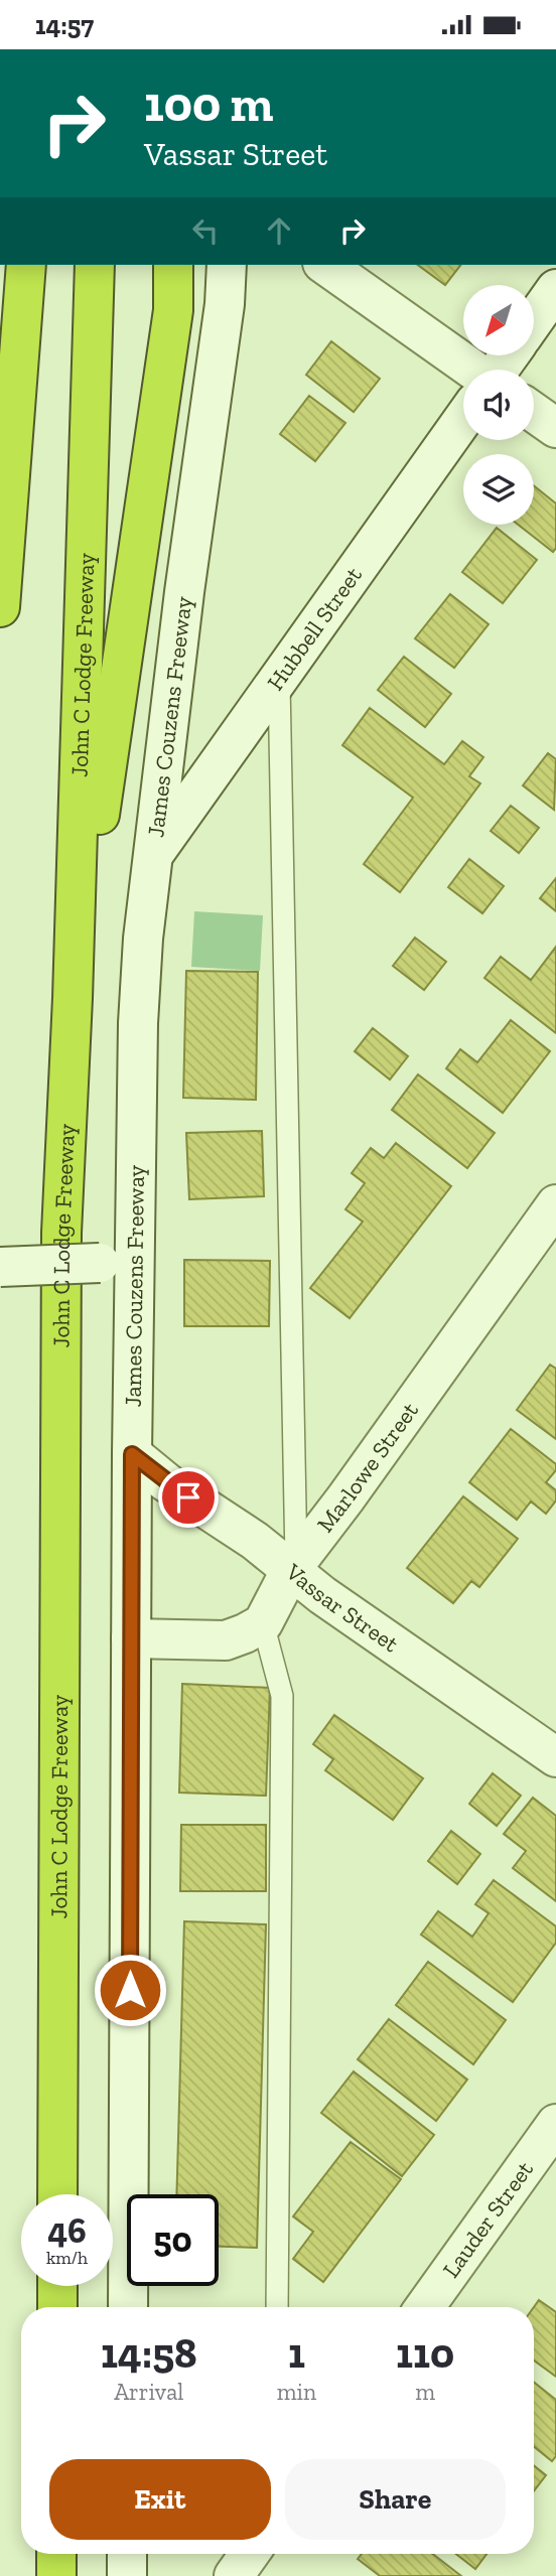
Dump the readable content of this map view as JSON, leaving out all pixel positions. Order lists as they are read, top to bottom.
{
  "streets": {
    "highway": ["John C Lodge Freeway"],
    "street": [
      "Hubbell Street",
      "James Couzens Freeway",
      "Marlowe Street",
      "Vassar Street",
      "Lauder Street"
    ]
  },
  "crossings": [
    ["Hubbell Street", "James Couzens Freeway"],
    ["James Couzens Freeway", "Vassar Street"],
    ["Marlowe Street", "Vassar Street"]
  ],
  "north": "bottom left",
  "page": {
    "status": "14:57",
    "turn": ["100 m", "Vassar Street"],
    "speed": "46 km/h",
    "limit": "50",
    "eta": [
      "14:58",
      "Arrival",
      "1",
      "min",
      "110",
      "m"
    ],
    "buttons": ["Exit", "Share"]
  }
}
